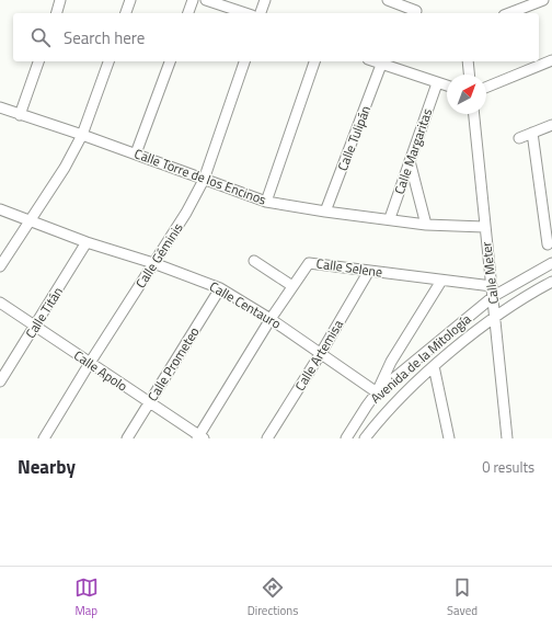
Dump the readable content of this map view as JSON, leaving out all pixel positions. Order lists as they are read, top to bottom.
{
  "streets": {
    "street": [
      "Calle Tulipán",
      "Calle Margaritas",
      "Calle Torre de los Encinos",
      "Calle Géminis",
      "Calle Selene",
      "Calle Meter",
      "Calle Centauro",
      "Calle Titán",
      "Calle Artemisa",
      "Avenida de la Mitología",
      "Calle Prometeo",
      "Calle Apolo"
    ]
  },
  "crossings": [
    ["Calle Tulipán", "Calle Torre de los Encinos"],
    ["Calle Margaritas", "Calle Torre de los Encinos"],
    ["Calle Torre de los Encinos", "Calle Géminis"],
    ["Calle Torre de los Encinos", "Calle Meter"],
    ["Calle Géminis", "Calle Centauro"],
    ["Calle Géminis", "Calle Apolo"],
    ["Calle Selene", "Calle Meter"],
    ["Calle Selene", "Calle Centauro"],
    ["Calle Selene", "Calle Artemisa"],
    ["Calle Selene", "Avenida de la Mitología"],
    ["Calle Selene", "Calle Apolo"],
    ["Calle Meter", "Avenida de la Mitología"],
    ["Calle Centauro", "Calle Titán"],
    ["Calle Centauro", "Calle Artemisa"],
    ["Calle Centauro", "Avenida de la Mitología"],
    ["Calle Centauro", "Calle Prometeo"],
    ["Calle Titán", "Calle Apolo"],
    ["Calle Prometeo", "Calle Apolo"]
  ],
  "north": "top right",
  "page": {
    "search": "Search here",
    "heading": ["Nearby", "0 results"],
    "nav": ["Map", "Directions", "Saved"]
  }
}
